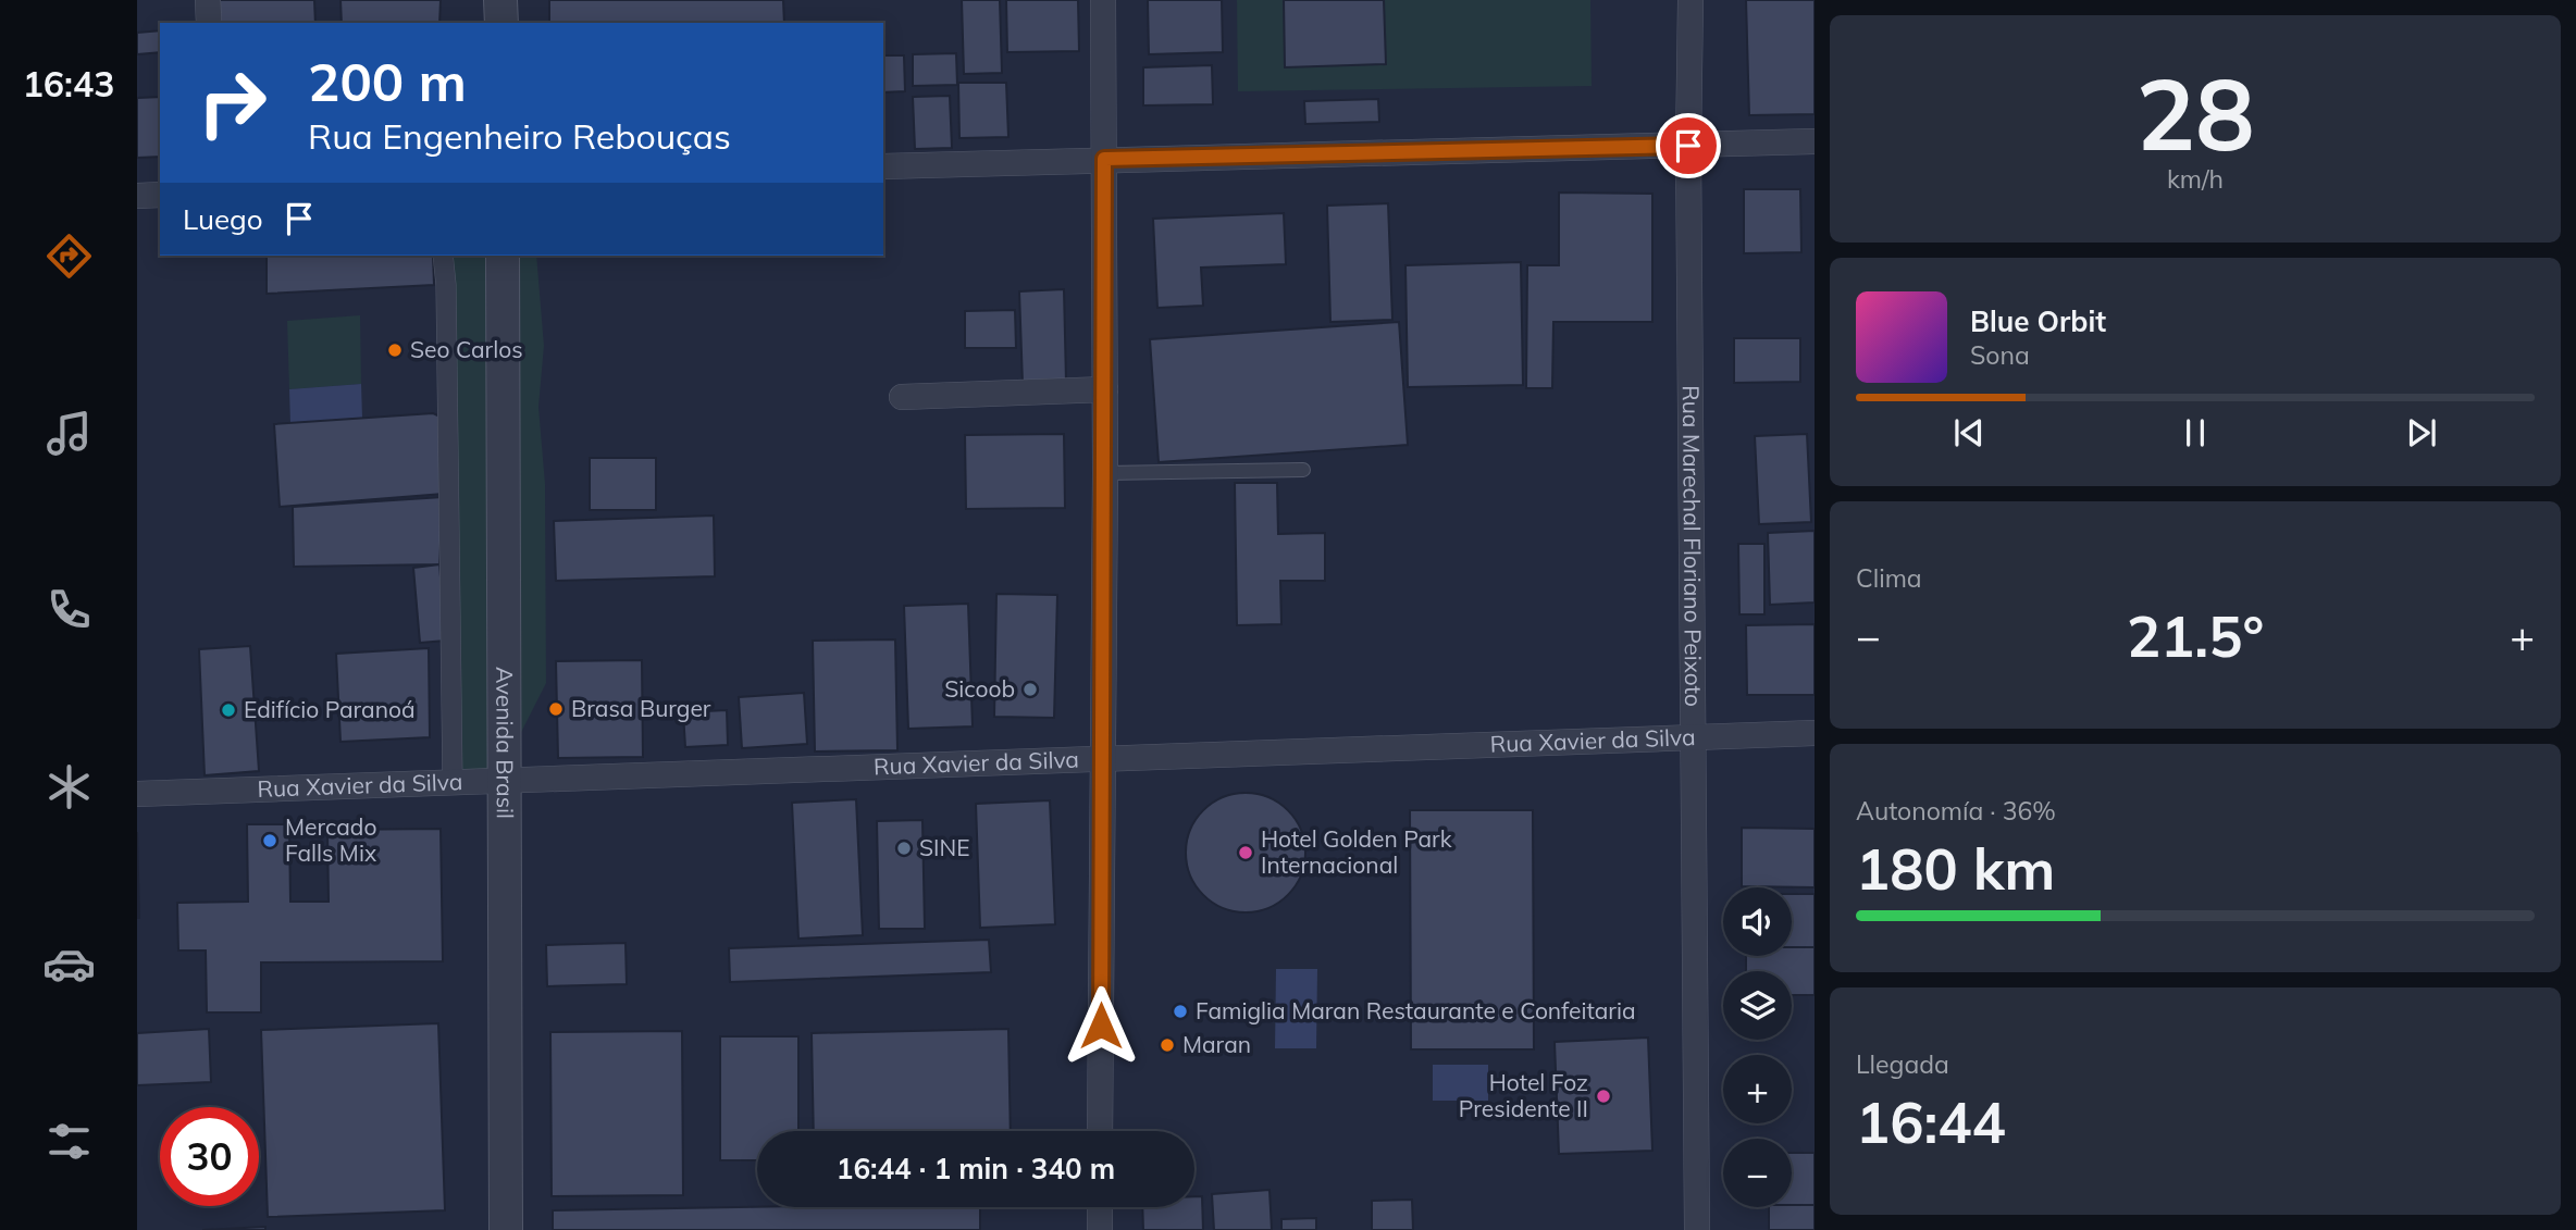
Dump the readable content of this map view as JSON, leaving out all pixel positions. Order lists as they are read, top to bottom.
{
  "streets": {
    "street": ["Rua Marechal Floriano Peixoto", "Rua Xavier da Silva", "Avenida Brasil"]
  },
  "crossings": [
    ["Rua Marechal Floriano Peixoto", "Rua Xavier da Silva"],
    ["Rua Xavier da Silva", "Avenida Brasil"]
  ],
  "places": [
    "Seo Carlos",
    "Sicoob",
    "Brasa Burger",
    "Edifício Paranoá",
    "Mercado Falls Mix",
    "SINE",
    "Hotel Golden Park Internacional",
    "Famiglia Maran Restaurante e Confeitaria",
    "Maran",
    "Hotel Foz Presidente II"
  ],
  "page": {
    "tabs": "16:43",
    "tile": [
      ["28", "km/h"],
      "Clima",
      ["Autonomía · 36%", "180 km"],
      ["Llegada", "16:44"]
    ],
    "turn": ["200 m", "Rua Engenheiro Rebouças"],
    "then": "Luego",
    "song": ["Blue Orbit", "Sona"],
    "heat": ["−", "21.5°", "+"],
    "map_buttons": ["+", "−"],
    "limit": "30",
    "trip": "16:44 · 1 min · 340 m"
  }
}
